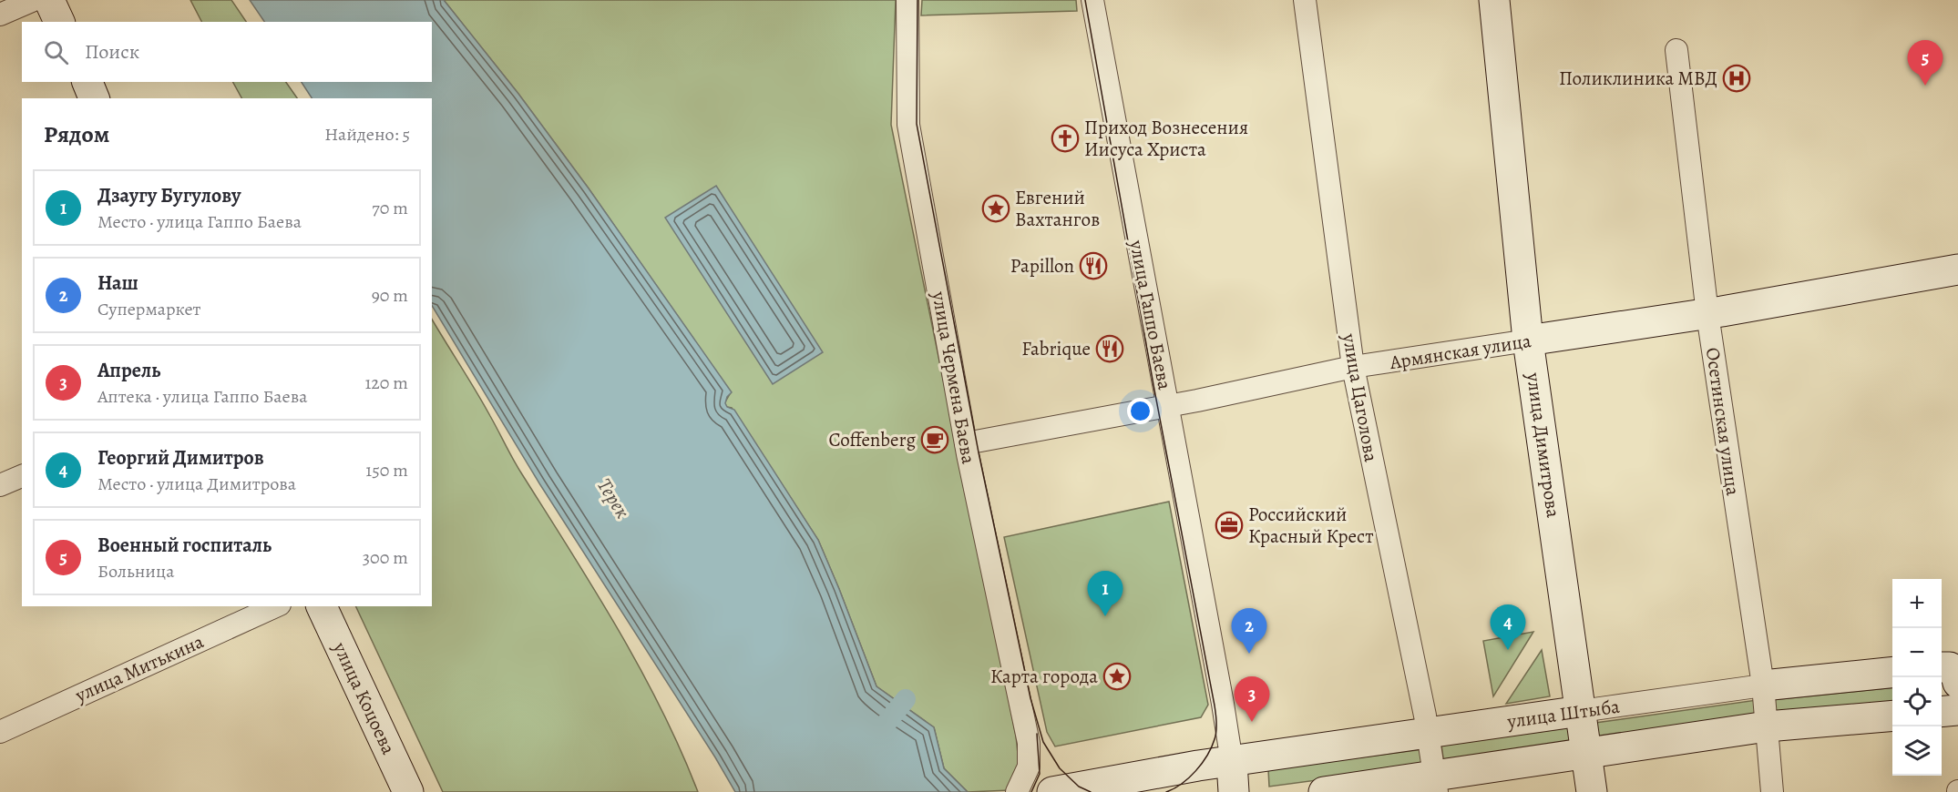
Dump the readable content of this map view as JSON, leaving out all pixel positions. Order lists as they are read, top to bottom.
{
  "streets": {
    "main road": [
      "улица Гаппо Баева",
      "Армянская улица",
      "улица Димитрова",
      "улица Коцоева",
      "улица Штыба"
    ],
    "street": [
      "улица Чермена Баева",
      "улица Цаголова",
      "Осетинская улица",
      "улица Митькина"
    ]
  },
  "crossings": [
    ["улица Гаппо Баева", "Армянская улица"],
    ["улица Гаппо Баева", "улица Штыба"],
    ["Армянская улица", "улица Чермена Баева"],
    ["Армянская улица", "улица Цаголова"],
    ["Армянская улица", "Осетинская улица"],
    ["Армянская улица", "улица Димитрова"],
    ["улица Цаголова", "улица Штыба"],
    ["Осетинская улица", "улица Штыба"],
    ["улица Димитрова", "улица Штыба"]
  ],
  "water": ["Терек"],
  "places": {
    "hospital": ["Поликлиника МВД"],
    "church": ["Приход Вознесения Иисуса Христа"],
    "place": ["Евгений Вахтангов", "Карта города"],
    "restaurant": ["Papillon", "Fabrique"],
    "cafe": ["Coffenberg"],
    "office": ["Российский Красный Крест"]
  },
  "page": {
    "search": "Поиск",
    "pins": [
      "5",
      "1",
      "4",
      "2",
      "3"
    ],
    "heading": ["Рядом", "Найдено: 5"],
    "list": [
      {
        "mark": "1",
        "name": "Дзаугу Бугулову",
        "note": "Место · улица Гаппо Баева",
        "value": "70 m"
      },
      {
        "mark": "2",
        "name": "Наш",
        "note": "Супермаркет",
        "value": "90 m"
      },
      {
        "mark": "3",
        "name": "Апрель",
        "note": "Аптека · улица Гаппо Баева",
        "value": "120 m"
      },
      {
        "mark": "4",
        "name": "Георгий Димитров",
        "note": "Место · улица Димитрова",
        "value": "150 m"
      },
      {
        "mark": "5",
        "name": "Военный госпиталь",
        "note": "Больница",
        "value": "300 m"
      }
    ],
    "map_buttons": ["+", "−"]
  }
}
